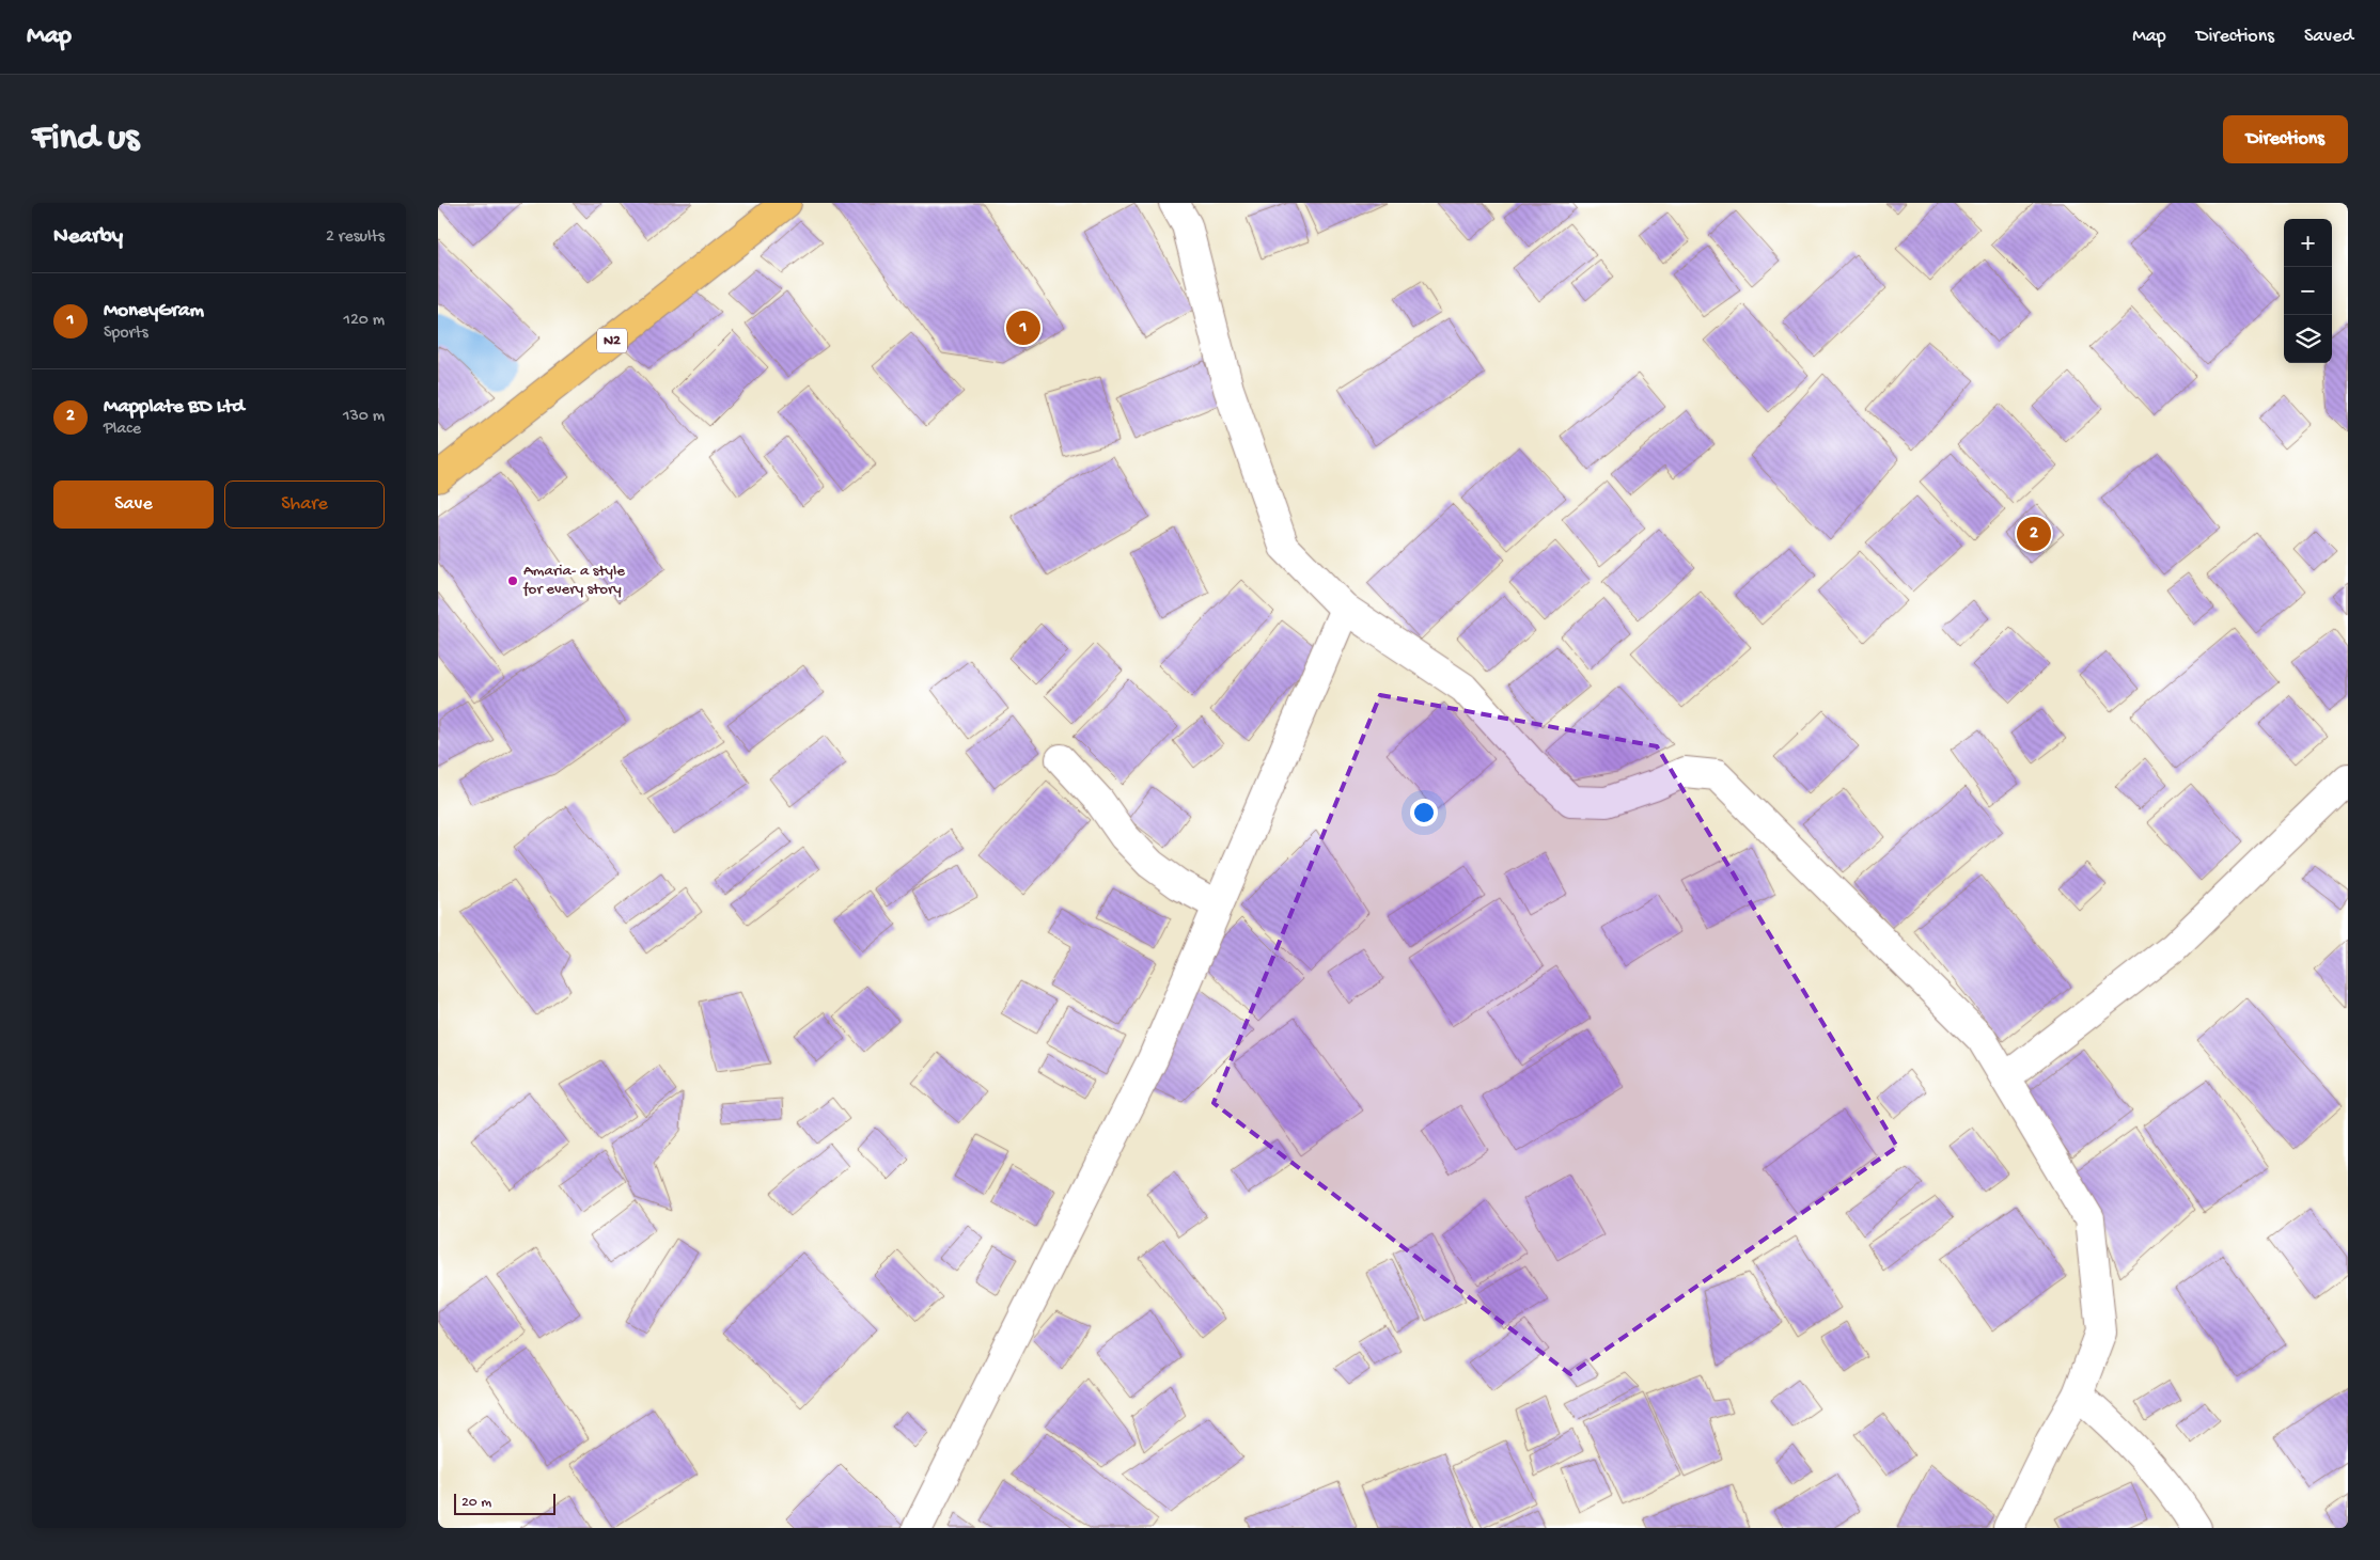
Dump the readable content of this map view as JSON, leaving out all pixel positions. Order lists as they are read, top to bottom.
{
  "streets": {
    "highway": ["N2"]
  },
  "places": ["Amaria- a style for every story"],
  "scale_bar": "20 m",
  "page": {
    "header": "Map",
    "nav": ["Map", "Directions", "Saved"],
    "buttons": [
      "Directions",
      ["Save", "Share"]
    ],
    "title": "Find us",
    "heading": ["Nearby", "2 results"],
    "map_buttons": ["+", "−"],
    "list": [
      {
        "mark": "1",
        "name": "MoneyGram",
        "note": "Sports",
        "value": "120 m"
      },
      {
        "mark": "2",
        "name": "Mapplate BD Ltd",
        "note": "Place",
        "value": "130 m"
      }
    ],
    "pins": ["1", "2"],
    "scale": "20 m"
  }
}
